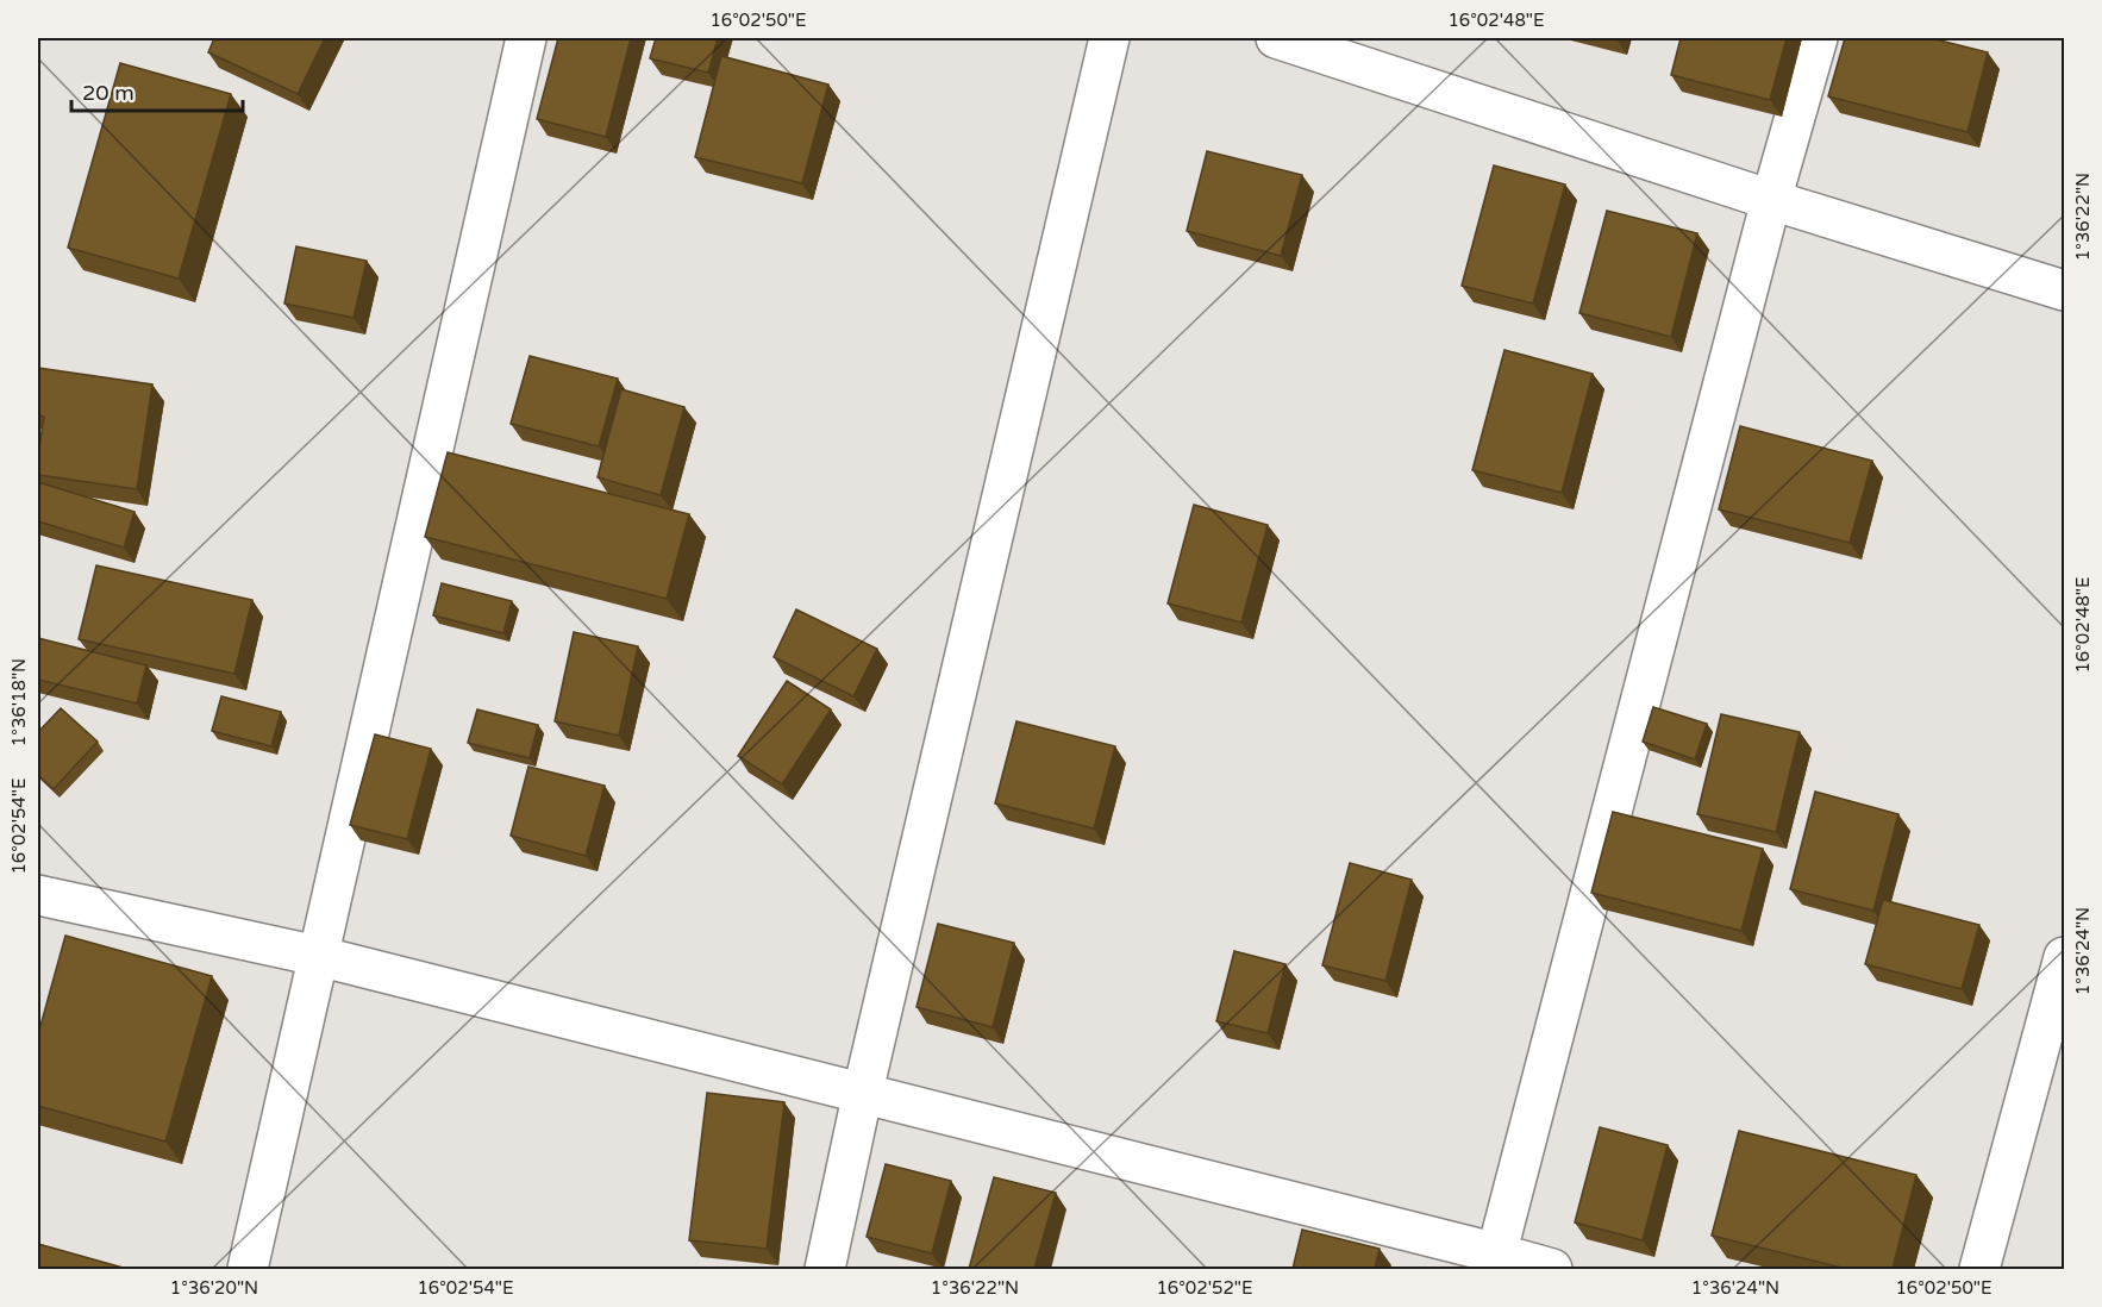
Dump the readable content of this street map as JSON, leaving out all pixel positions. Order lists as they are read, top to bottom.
{
  "scale_bar": "20 m",
  "coordinates": [
    "16°02'50\"E",
    "16°02'48\"E",
    "1°36'22\"N",
    "1°36'18\"N",
    "16°02'54\"E",
    "1°36'24\"N",
    "1°36'20\"N",
    "16°02'52\"E"
  ]
}
